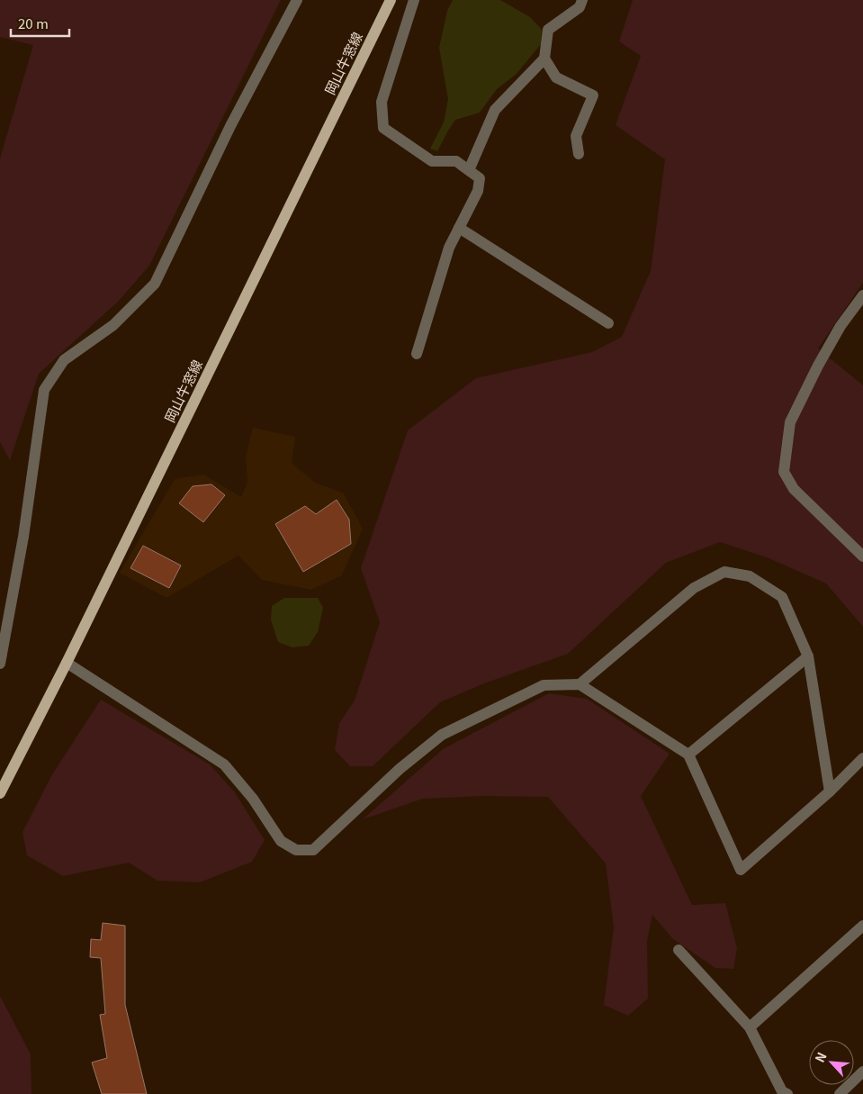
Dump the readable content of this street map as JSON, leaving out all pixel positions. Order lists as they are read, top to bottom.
{
  "streets": {
    "main road": ["岡山牛窓線"]
  },
  "scale_bar": "20 m",
  "north": "top left"
}
